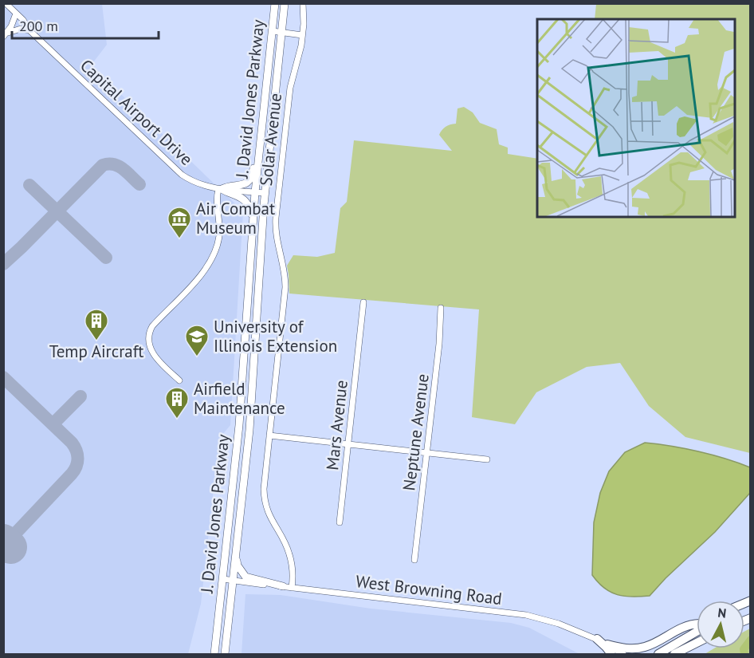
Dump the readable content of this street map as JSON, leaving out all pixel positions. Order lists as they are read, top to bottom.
{
  "streets": {
    "main road": ["J. David Jones Parkway"],
    "street": [
      "Capital Airport Drive",
      "Solar Avenue",
      "Mars Avenue",
      "Neptune Avenue",
      "West Browning Road"
    ]
  },
  "crossings": [
    ["J. David Jones Parkway", "Capital Airport Drive"],
    ["J. David Jones Parkway", "West Browning Road"],
    ["Solar Avenue", "West Browning Road"]
  ],
  "places": {
    "museum": ["Air Combat Museum"],
    "building": ["Temp Aircraft", "Airfield Maintenance"],
    "school or university": ["University of Illinois Extension"]
  },
  "scale_bar": "200 m",
  "north": "top"
}
